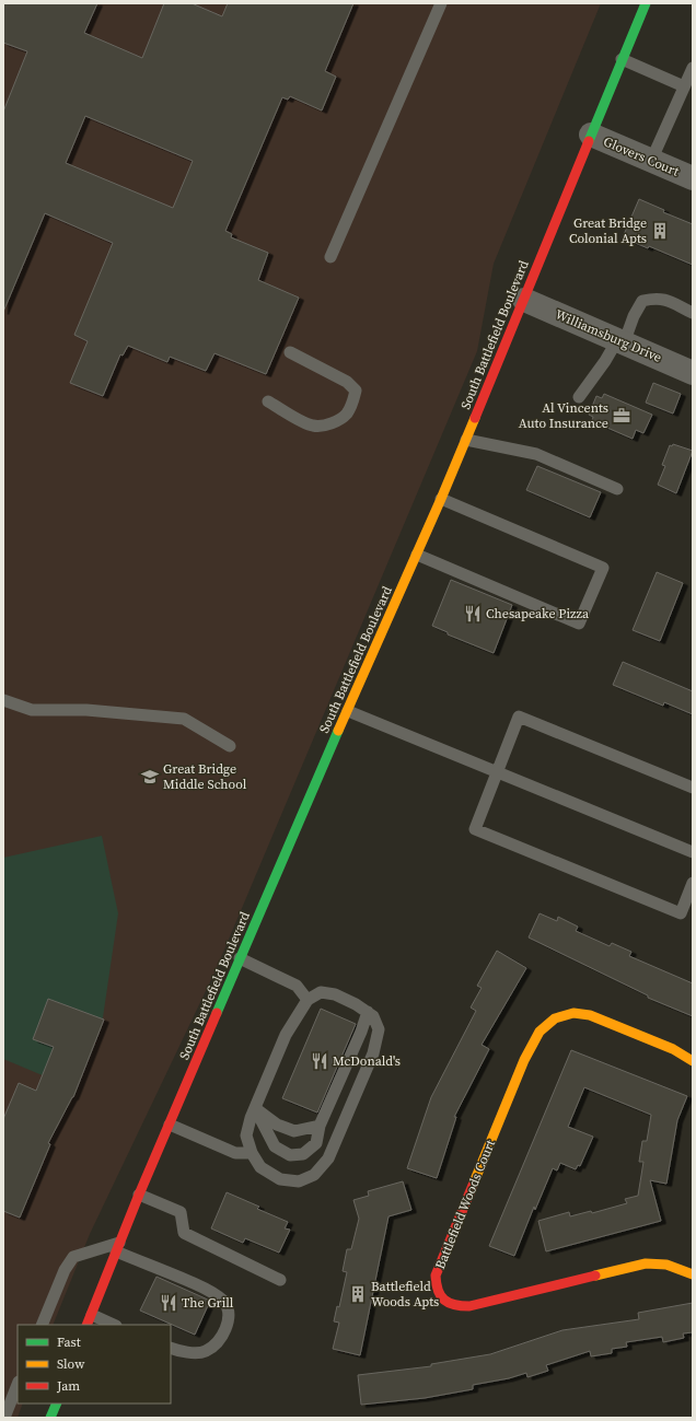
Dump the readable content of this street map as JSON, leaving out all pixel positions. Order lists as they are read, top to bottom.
{
  "streets": {
    "main road": ["South Battlefield Boulevard", "Battlefield Woods Court"],
    "street": ["Glovers Court", "Williamsburg Drive"]
  },
  "crossings": [
    ["Glovers Court", "South Battlefield Boulevard"],
    ["South Battlefield Boulevard", "Williamsburg Drive"]
  ],
  "places": {
    "building": ["Great Bridge Colonial Apts", "Battlefield Woods Apts"],
    "office": ["Al Vincents Auto Insurance"],
    "restaurant": ["Chesapeake Pizza", "McDonald's", "The Grill"],
    "school or university": ["Great Bridge Middle School"]
  },
  "legend": ["Fast", "Slow", "Jam"]
}
